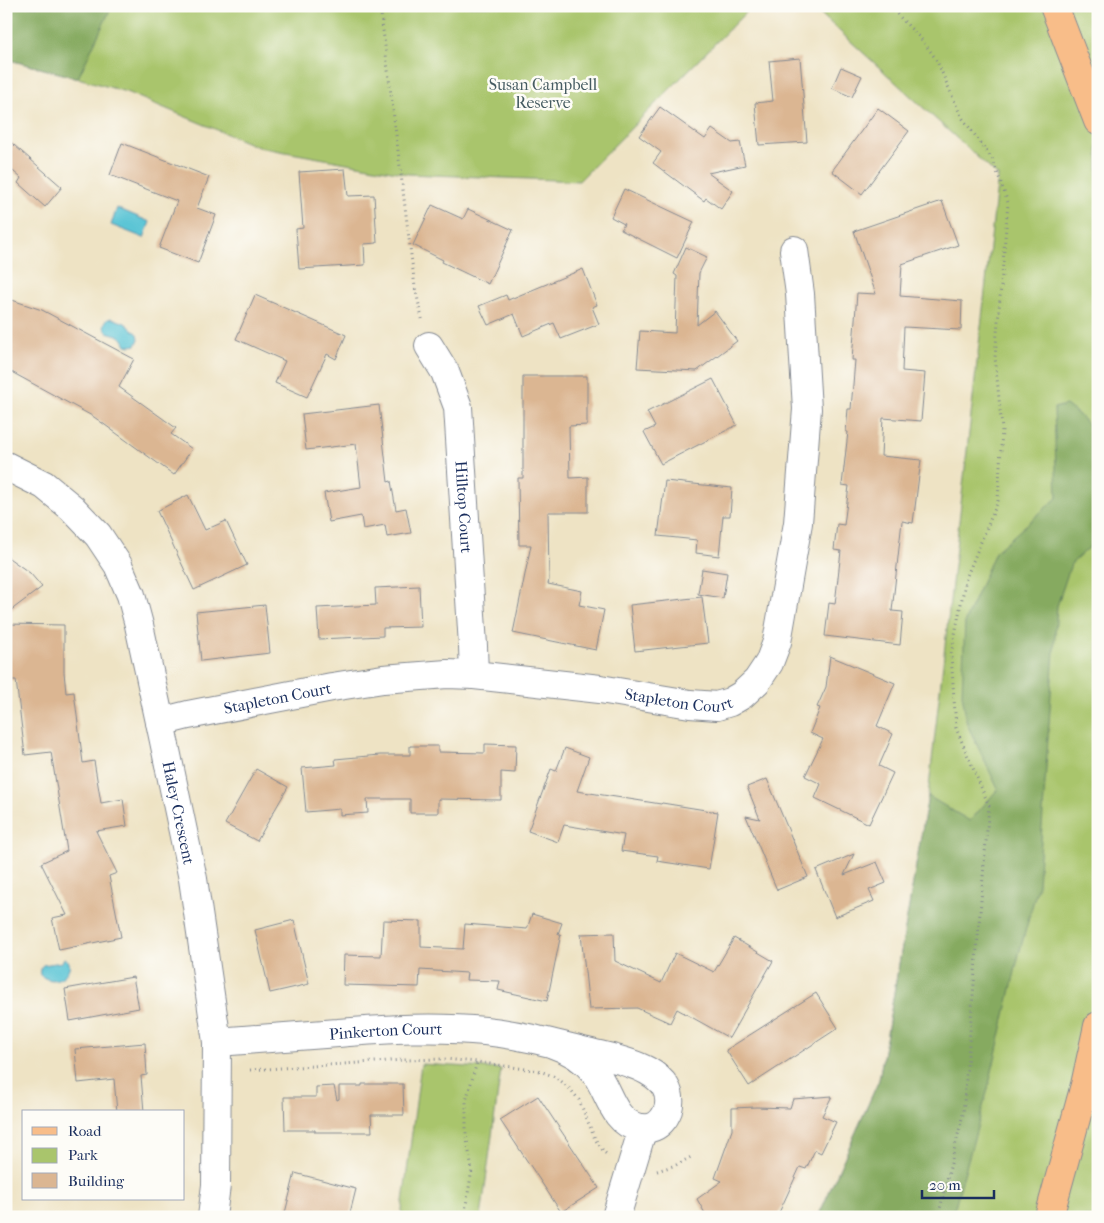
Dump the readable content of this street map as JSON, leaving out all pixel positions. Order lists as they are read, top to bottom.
{
  "streets": {
    "street": [
      "Hilltop Court",
      "Stapleton Court",
      "Haley Crescent",
      "Pinkerton Court"
    ]
  },
  "crossings": [
    ["Hilltop Court", "Stapleton Court"],
    ["Stapleton Court", "Haley Crescent"],
    ["Haley Crescent", "Pinkerton Court"]
  ],
  "parks": ["Susan Campbell Reserve"],
  "legend": ["Road", "Park", "Building"],
  "scale_bar": "20 m"
}
